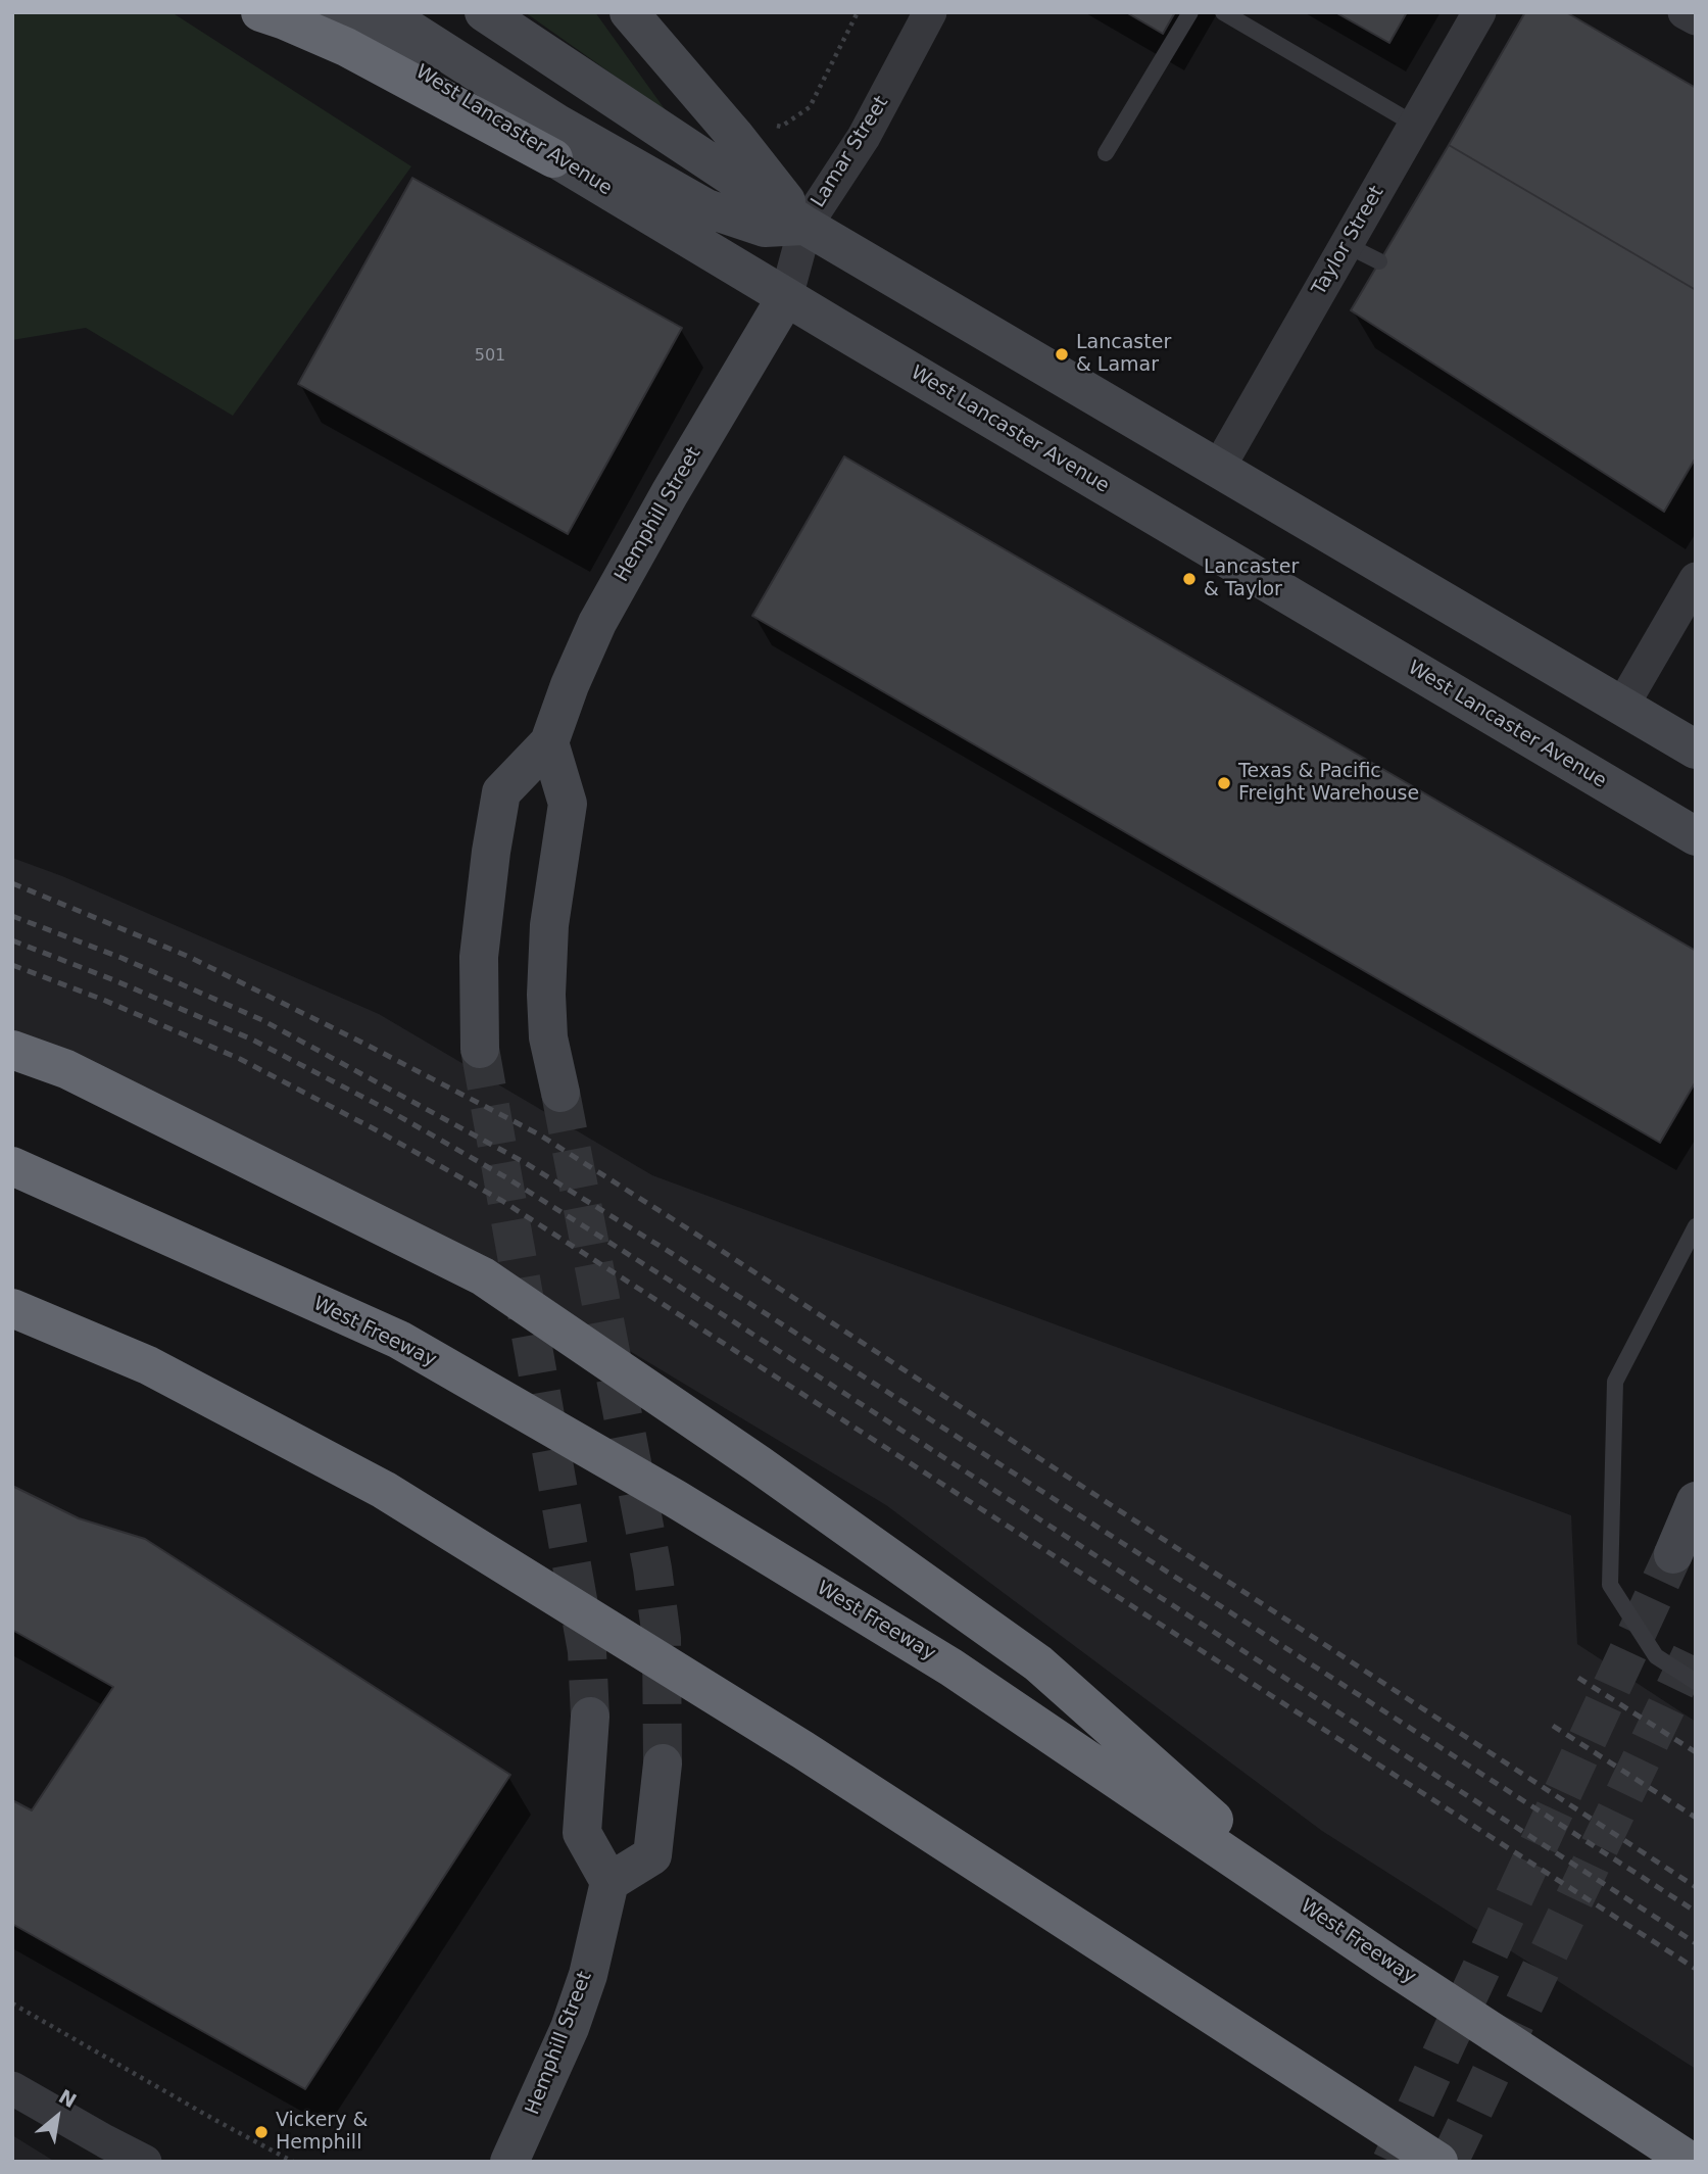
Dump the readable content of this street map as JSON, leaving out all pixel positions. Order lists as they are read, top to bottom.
{
  "streets": {
    "highway": ["West Freeway"],
    "main road": ["West Lancaster Avenue", "Hemphill Street"],
    "street": ["Lamar Street", "Taylor Street"]
  },
  "crossings": [
    ["West Lancaster Avenue", "Lamar Street"],
    ["West Lancaster Avenue", "Hemphill Street"],
    ["Lamar Street", "Hemphill Street"]
  ],
  "places": [
    "Lancaster & Lamar",
    "Lancaster & Taylor",
    "Texas & Pacific Freight Warehouse",
    "Vickery & Hemphill"
  ],
  "house_numbers": ["501"],
  "north": "top right"
}
